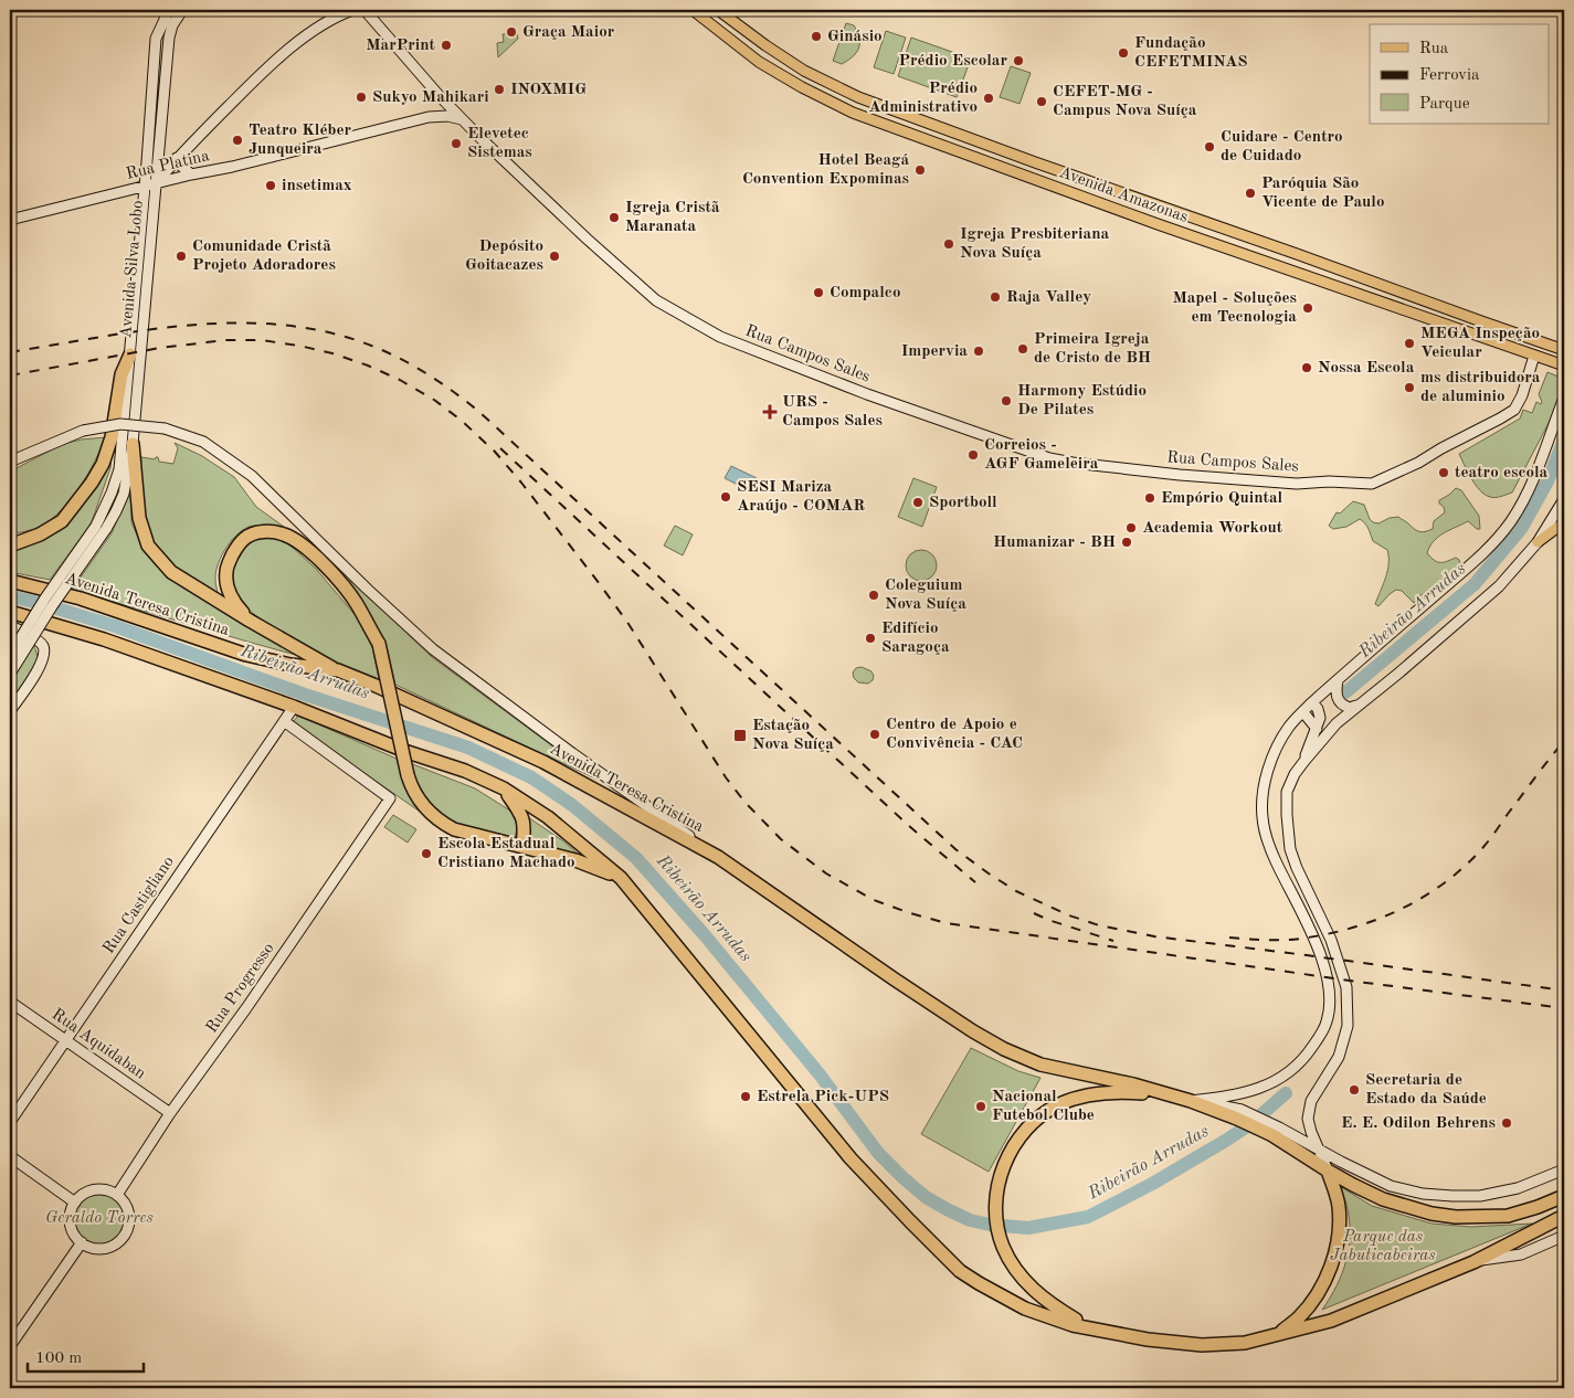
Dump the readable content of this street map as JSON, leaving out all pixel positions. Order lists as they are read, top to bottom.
{
  "streets": {
    "highway": ["Avenida Teresa Cristina"],
    "main road": [
      "Rua Platina",
      "Avenida Amazonas",
      "Avenida Silva Lobo",
      "Rua Campos Sales",
      "Rua Castigliano",
      "Rua Progresso",
      "Rua Aquidaban"
    ]
  },
  "crossings": [
    ["Rua Platina", "Avenida Silva Lobo"],
    ["Rua Platina", "Rua Campos Sales"],
    ["Avenida Amazonas", "Rua Campos Sales"],
    ["Rua Castigliano", "Rua Progresso"],
    ["Rua Castigliano", "Rua Aquidaban"],
    ["Rua Progresso", "Rua Aquidaban"]
  ],
  "water": ["Ribeirão Arrudas"],
  "parks": ["Geraldo Torres", "Parque das Jabuticabeiras"],
  "places": {
    "other": [
      "Graça Maior",
      "Ginásio",
      "MarPrint",
      "Fundação CEFETMINAS",
      "Prédio Escolar",
      "INOXMIG",
      "Sukyo Mahikari",
      "Prédio Administrativo",
      "CEFET-MG - Campus Nova Suíça",
      "Teatro Kléber Junqueira",
      "Elevetec Sistemas",
      "Cuidare - Centro de Cuidado",
      "Hotel Beagá Convention Expominas",
      "insetimax",
      "Paróquia São Vicente de Paulo",
      "Igreja Cristã Maranata",
      "Igreja Presbiteriana Nova Suíça",
      "Comunidade Cristã Projeto Adoradores",
      "Depósito Goitacazes",
      "Compalco",
      "Raja Valley",
      "Mapel - Soluções em Tecnologia",
      "MEGA Inspeção Veicular",
      "Primeira Igreja de Cristo de BH",
      "Impervia",
      "Nossa Escola",
      "ms distribuidora de aluminio",
      "Harmony Estúdio De Pilates",
      "Correios - AGF Gameleira",
      "teatro escola",
      "SESI Mariza Araújo - COMAR",
      "Empório Quintal",
      "Sportboll",
      "Academia Workout",
      "Humanizar - BH",
      "Coleguium Nova Suíça",
      "Edifício Saragoça",
      "Centro de Apoio e Convivência - CAC",
      "Escola Estadual Cristiano Machado",
      "Secretaria de Estado da Saúde",
      "Estrela Pick-UPS",
      "Nacional Futebol Clube",
      "E. E. Odilon Behrens"
    ],
    "health": ["URS - Campos Sales"],
    "transit": ["Estação Nova Suíça"]
  },
  "legend": ["Rua", "Ferrovia", "Parque"],
  "scale_bar": "100 m"
}
